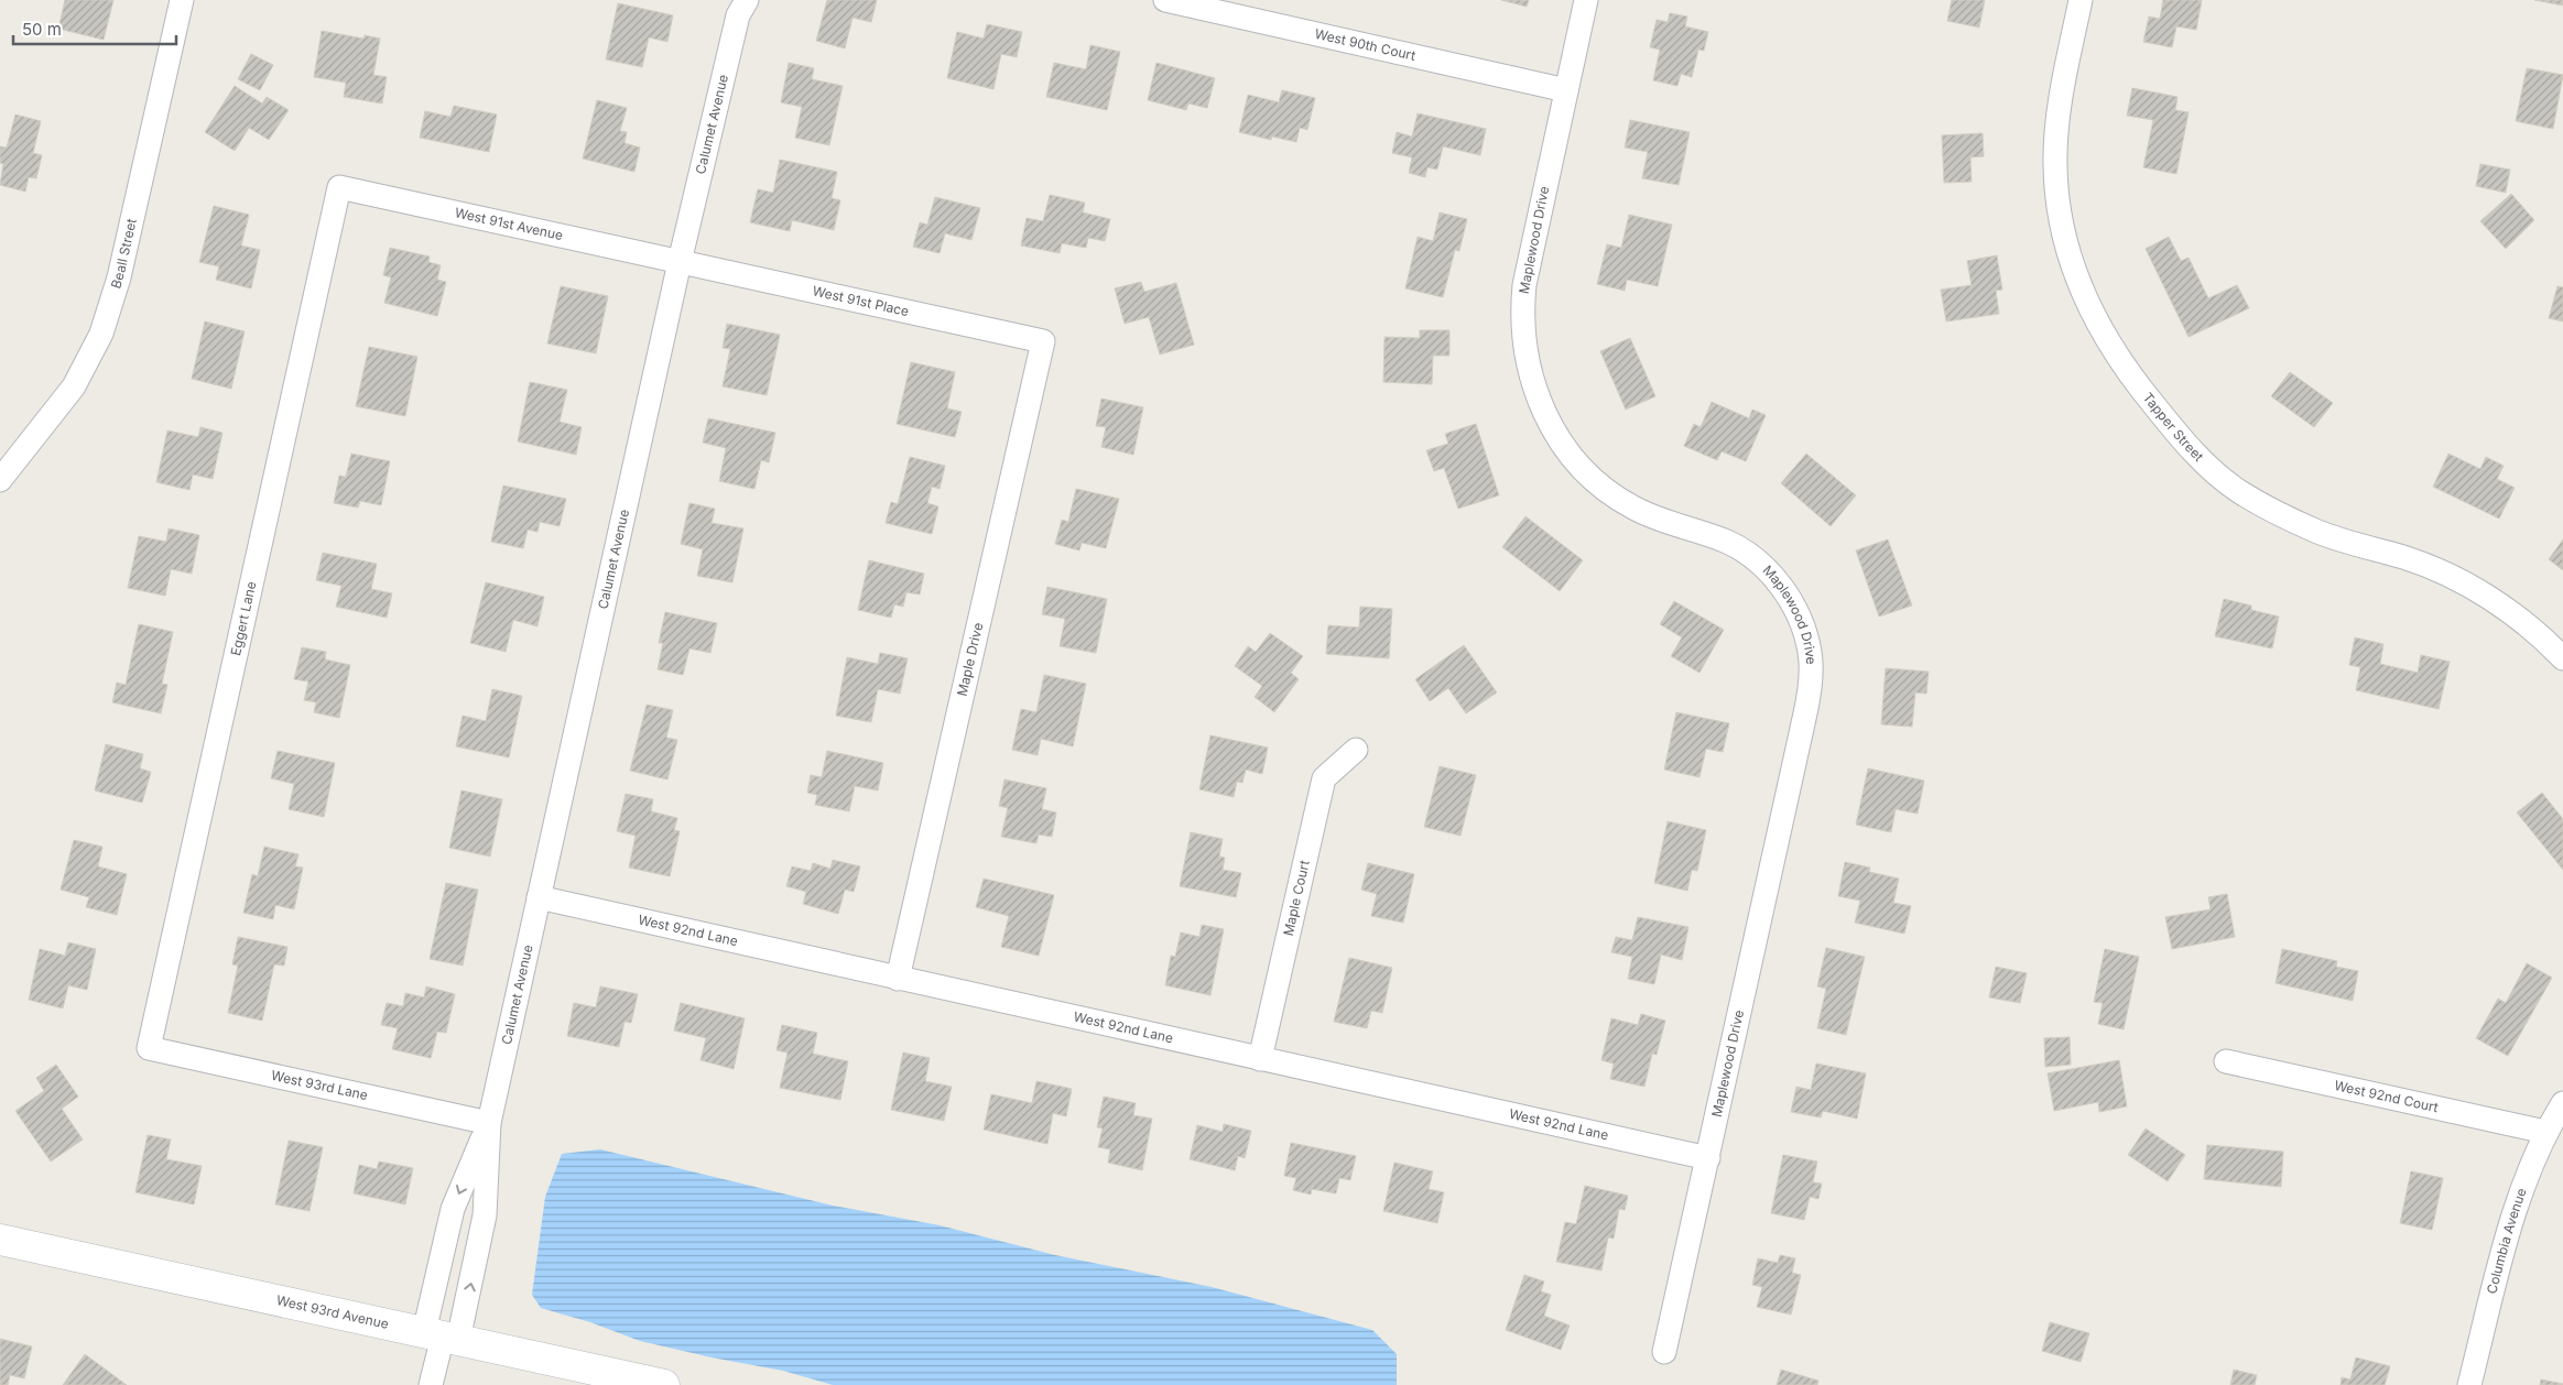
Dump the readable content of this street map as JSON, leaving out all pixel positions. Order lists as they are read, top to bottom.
{
  "streets": {
    "street": [
      "West 90th Court",
      "Calumet Avenue",
      "West 91st Avenue",
      "Maplewood Drive",
      "Beall Street",
      "West 91st Place",
      "Tapper Street",
      "Eggert Lane",
      "Maple Drive",
      "Maple Court",
      "West 92nd Lane",
      "West 93rd Lane",
      "West 92nd Court",
      "Columbia Avenue",
      "West 93rd Avenue"
    ]
  },
  "crossings": [
    ["West 90th Court", "Maplewood Drive"],
    ["Calumet Avenue", "West 91st Avenue"],
    ["Calumet Avenue", "West 91st Place"],
    ["Calumet Avenue", "West 92nd Lane"],
    ["Calumet Avenue", "West 93rd Lane"],
    ["Calumet Avenue", "West 93rd Avenue"],
    ["West 91st Avenue", "West 91st Place"],
    ["West 91st Avenue", "Eggert Lane"],
    ["Maplewood Drive", "West 92nd Lane"],
    ["West 91st Place", "Maple Drive"],
    ["Eggert Lane", "West 93rd Lane"],
    ["Maple Drive", "West 92nd Lane"],
    ["Maple Court", "West 92nd Lane"],
    ["West 92nd Court", "Columbia Avenue"]
  ],
  "scale_bar": "50 m"
}
